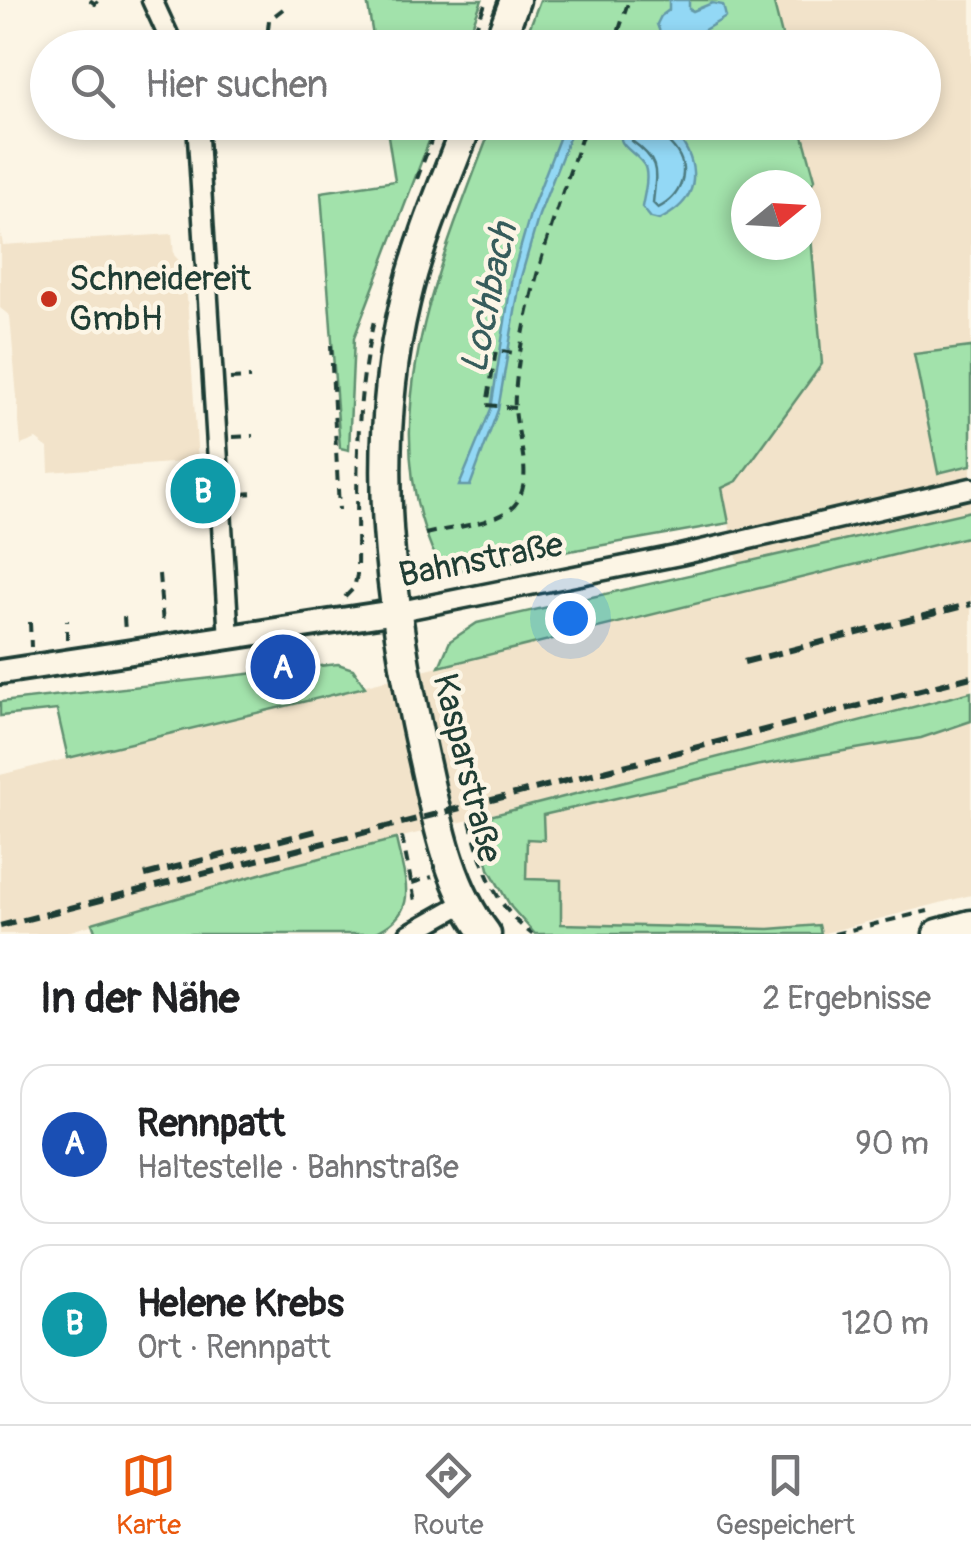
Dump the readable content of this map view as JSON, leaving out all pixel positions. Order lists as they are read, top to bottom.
{
  "streets": {
    "main road": ["Kasparstraße"],
    "street": ["Bahnstraße"]
  },
  "crossings": [
    ["Bahnstraße", "Kasparstraße"]
  ],
  "water": ["Lochbach"],
  "places": ["Schneidereit GmbH"],
  "north": "right",
  "page": {
    "search": "Hier suchen",
    "pins": ["B", "A"],
    "heading": ["In der Nähe", "2 Ergebnisse"],
    "list": [
      {
        "mark": "A",
        "name": "Rennpatt",
        "note": "Haltestelle · Bahnstraße",
        "value": "90 m"
      },
      {
        "mark": "B",
        "name": "Helene Krebs",
        "note": "Ort · Rennpatt",
        "value": "120 m"
      }
    ],
    "nav": ["Karte", "Route", "Gespeichert"]
  }
}
